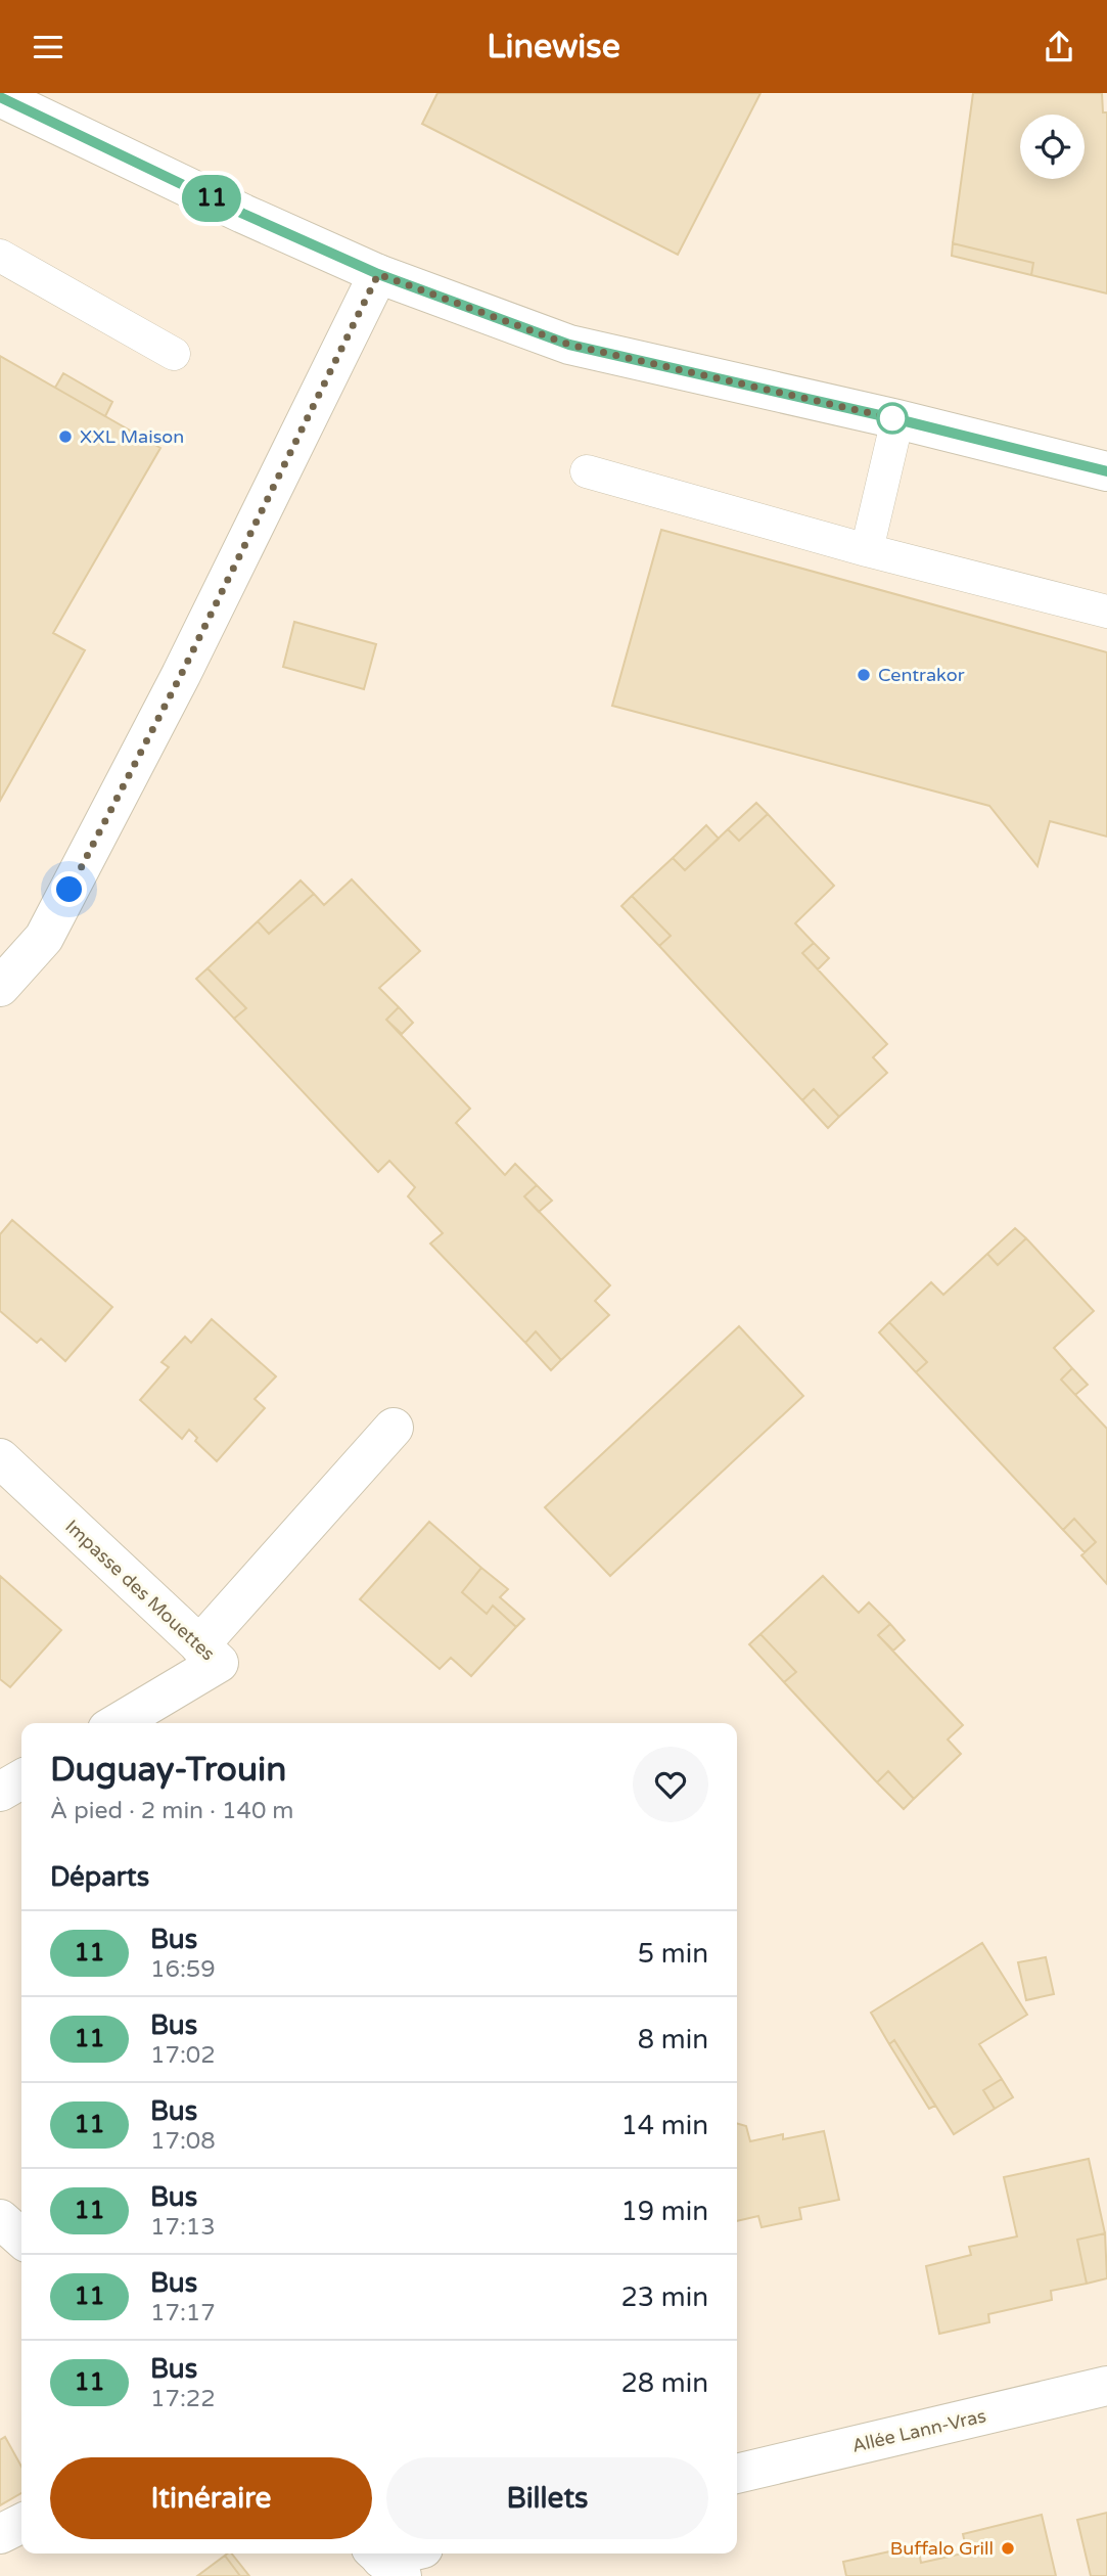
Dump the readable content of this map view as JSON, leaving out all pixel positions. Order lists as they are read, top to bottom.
{
  "streets": {
    "street": ["Impasse des Mouettes", "Allée Lann-Vras"]
  },
  "places": ["XXL Maison", "Centrakor", "Buffalo Grill"],
  "lines": ["bus line 11"],
  "page": {
    "header": "Linewise",
    "on_map": "11",
    "heading": [
      ["Duguay-Trouin", "À pied · 2 min · 140 m"],
      "Départs"
    ],
    "list": [
      {
        "mark": "11",
        "name": "Bus",
        "note": "16:59",
        "value": "5 min"
      },
      {
        "mark": "11",
        "name": "Bus",
        "note": "17:02",
        "value": "8 min"
      },
      {
        "mark": "11",
        "name": "Bus",
        "note": "17:08",
        "value": "14 min"
      },
      {
        "mark": "11",
        "name": "Bus",
        "note": "17:13",
        "value": "19 min"
      },
      {
        "mark": "11",
        "name": "Bus",
        "note": "17:17",
        "value": "23 min"
      },
      {
        "mark": "11",
        "name": "Bus",
        "note": "17:22",
        "value": "28 min"
      }
    ],
    "buttons": ["Itinéraire", "Billets"]
  }
}
